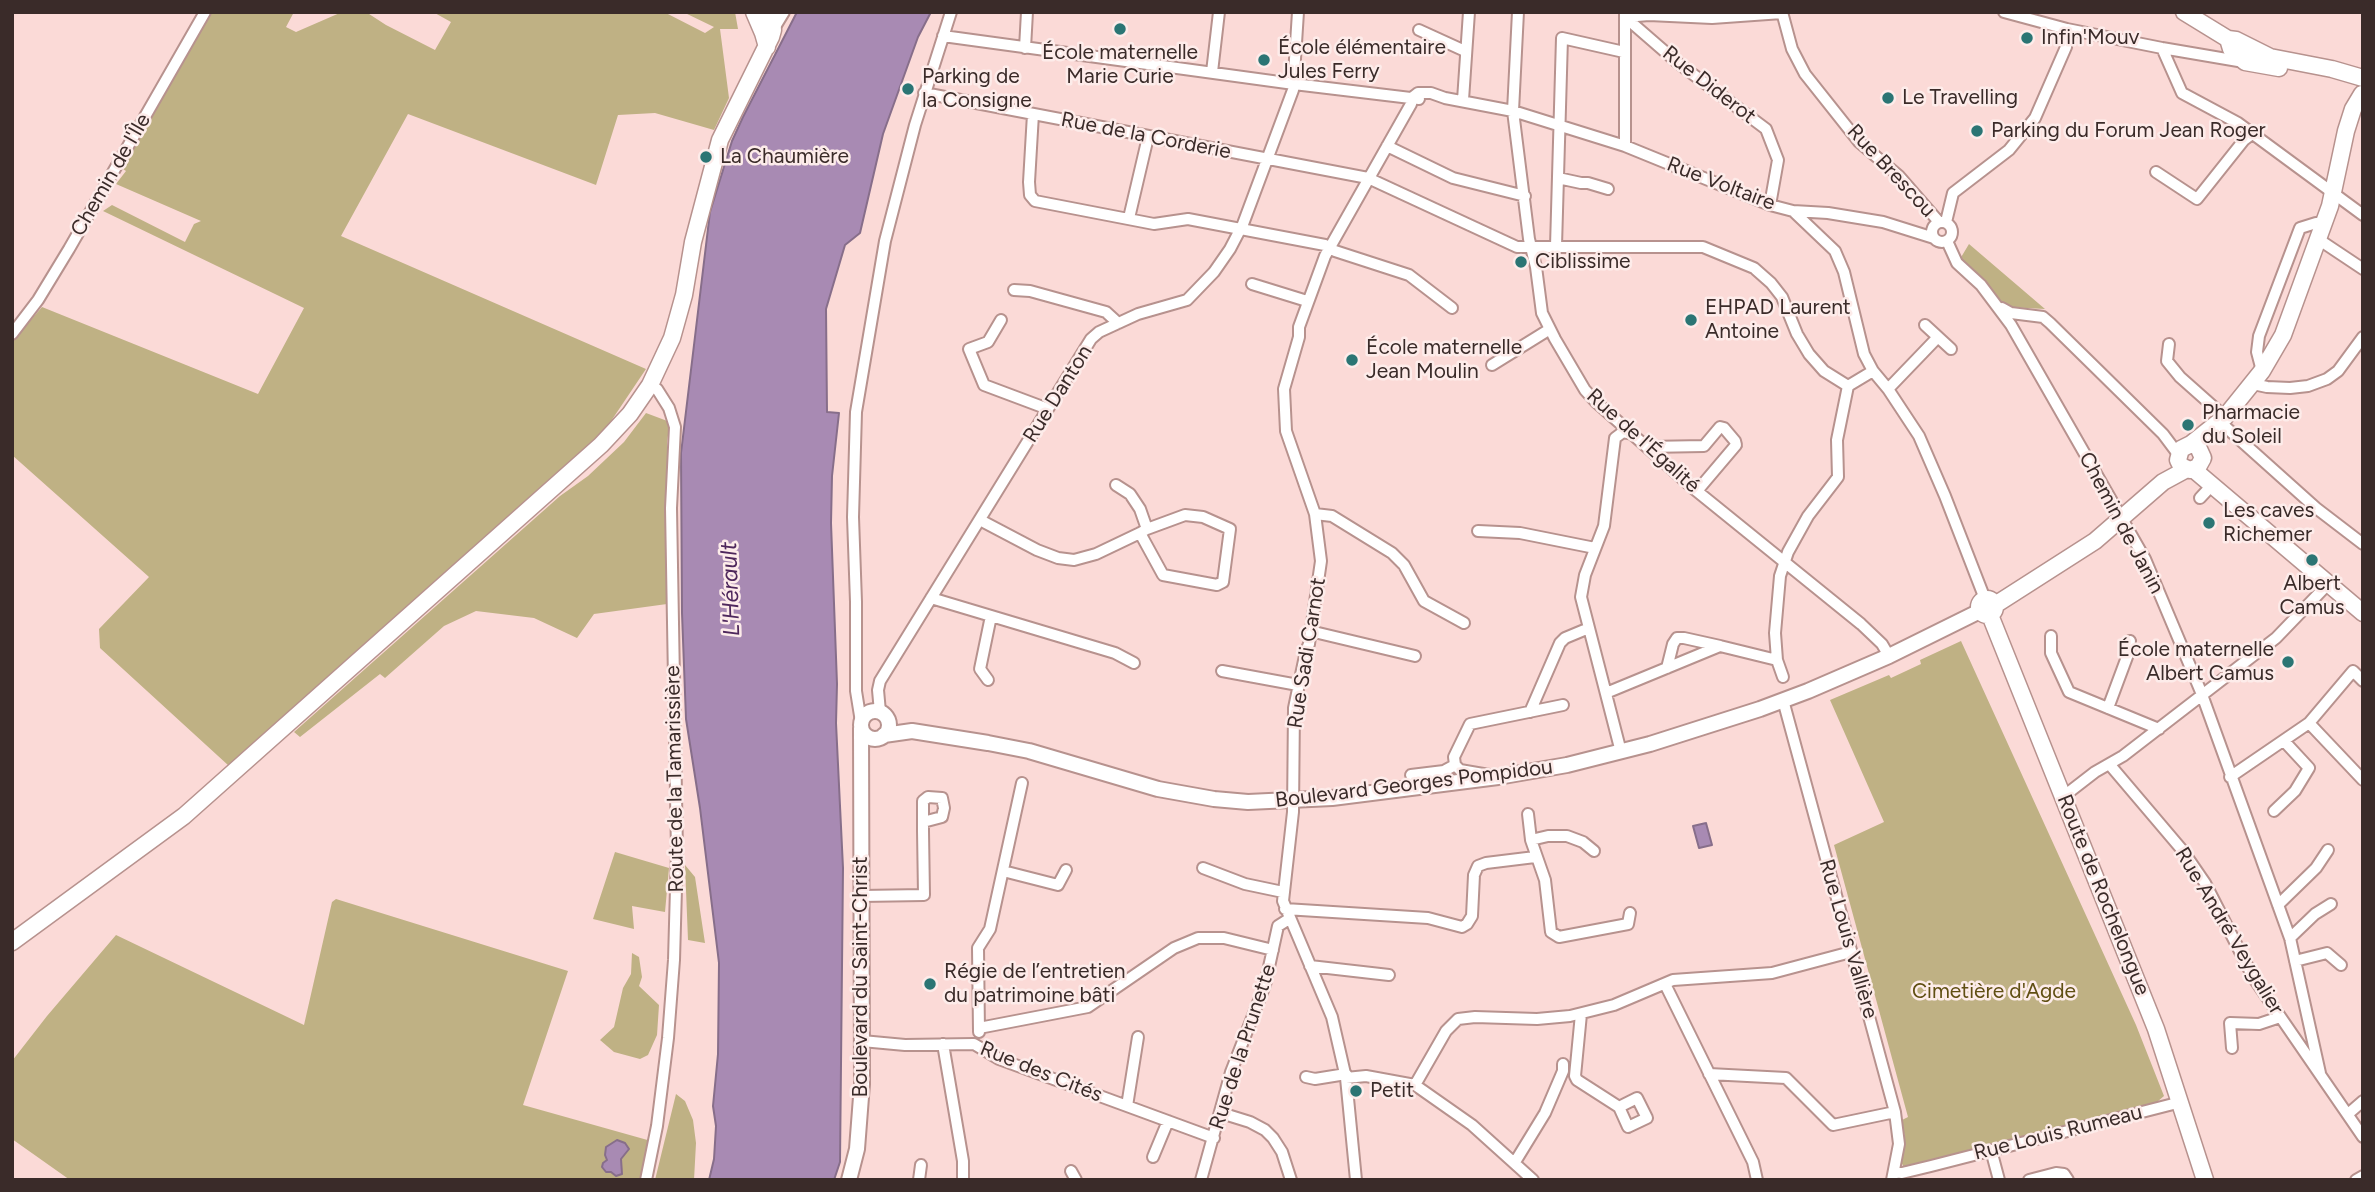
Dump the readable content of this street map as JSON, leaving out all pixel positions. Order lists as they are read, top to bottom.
{
  "streets": {
    "main road": ["Boulevard Georges Pompidou", "Route de Rochelongue"],
    "street": [
      "Rue Diderot",
      "Rue de la Corderie",
      "Rue Brescou",
      "Chemin de l'Île",
      "Rue Voltaire",
      "Rue Danton",
      "Rue de l'Égalité",
      "Chemin de Janin",
      "Rue Sadi Carnot",
      "Route de la Tamarissière",
      "Rue André Veygalier",
      "Rue Louis Vallière",
      "Boulevard du Saint-Christ",
      "Rue de la Prunette",
      "Rue des Cités",
      "Rue Louis Rumeau"
    ]
  },
  "crossings": [
    ["Rue Diderot", "Rue Voltaire"],
    ["Rue de la Corderie", "Rue Danton"],
    ["Rue de la Corderie", "Rue de l'Égalité"],
    ["Rue de la Corderie", "Rue Sadi Carnot"],
    ["Rue Brescou", "Rue Voltaire"],
    ["Rue Brescou", "Chemin de Janin"],
    ["Rue Voltaire", "Rue Danton"],
    ["Rue Voltaire", "Rue de l'Égalité"],
    ["Rue Voltaire", "Chemin de Janin"],
    ["Rue Voltaire", "Rue Sadi Carnot"],
    ["Rue Voltaire", "Route de Rochelongue"],
    ["Rue Danton", "Boulevard Georges Pompidou"],
    ["Rue Danton", "Boulevard du Saint-Christ"],
    ["Rue de l'Égalité", "Boulevard Georges Pompidou"],
    ["Chemin de Janin", "Boulevard Georges Pompidou"],
    ["Chemin de Janin", "Rue André Veygalier"],
    ["Rue Sadi Carnot", "Boulevard Georges Pompidou"],
    ["Rue Sadi Carnot", "Rue de la Prunette"],
    ["Boulevard Georges Pompidou", "Route de Rochelongue"],
    ["Boulevard Georges Pompidou", "Rue Louis Vallière"],
    ["Boulevard Georges Pompidou", "Boulevard du Saint-Christ"],
    ["Route de Rochelongue", "Rue Louis Rumeau"],
    ["Rue Louis Vallière", "Rue Louis Rumeau"],
    ["Boulevard du Saint-Christ", "Rue des Cités"],
    ["Rue de la Prunette", "Rue des Cités"]
  ],
  "water": ["L'Hérault"],
  "parks": ["Cimetière d'Agde"],
  "places": [
    "École maternelle Marie Curie",
    "Infin'Mouv",
    "École élémentaire Jules Ferry",
    "Parking de la Consigne",
    "Le Travelling",
    "Parking du Forum Jean Roger",
    "La Chaumière",
    "Ciblissime",
    "EHPAD Laurent Antoine",
    "École maternelle Jean Moulin",
    "Pharmacie du Soleil",
    "Les caves Richemer",
    "Albert Camus",
    "École maternelle Albert Camus",
    "Régie de l’entretien du patrimoine bâti",
    "Petit"
  ]
}
